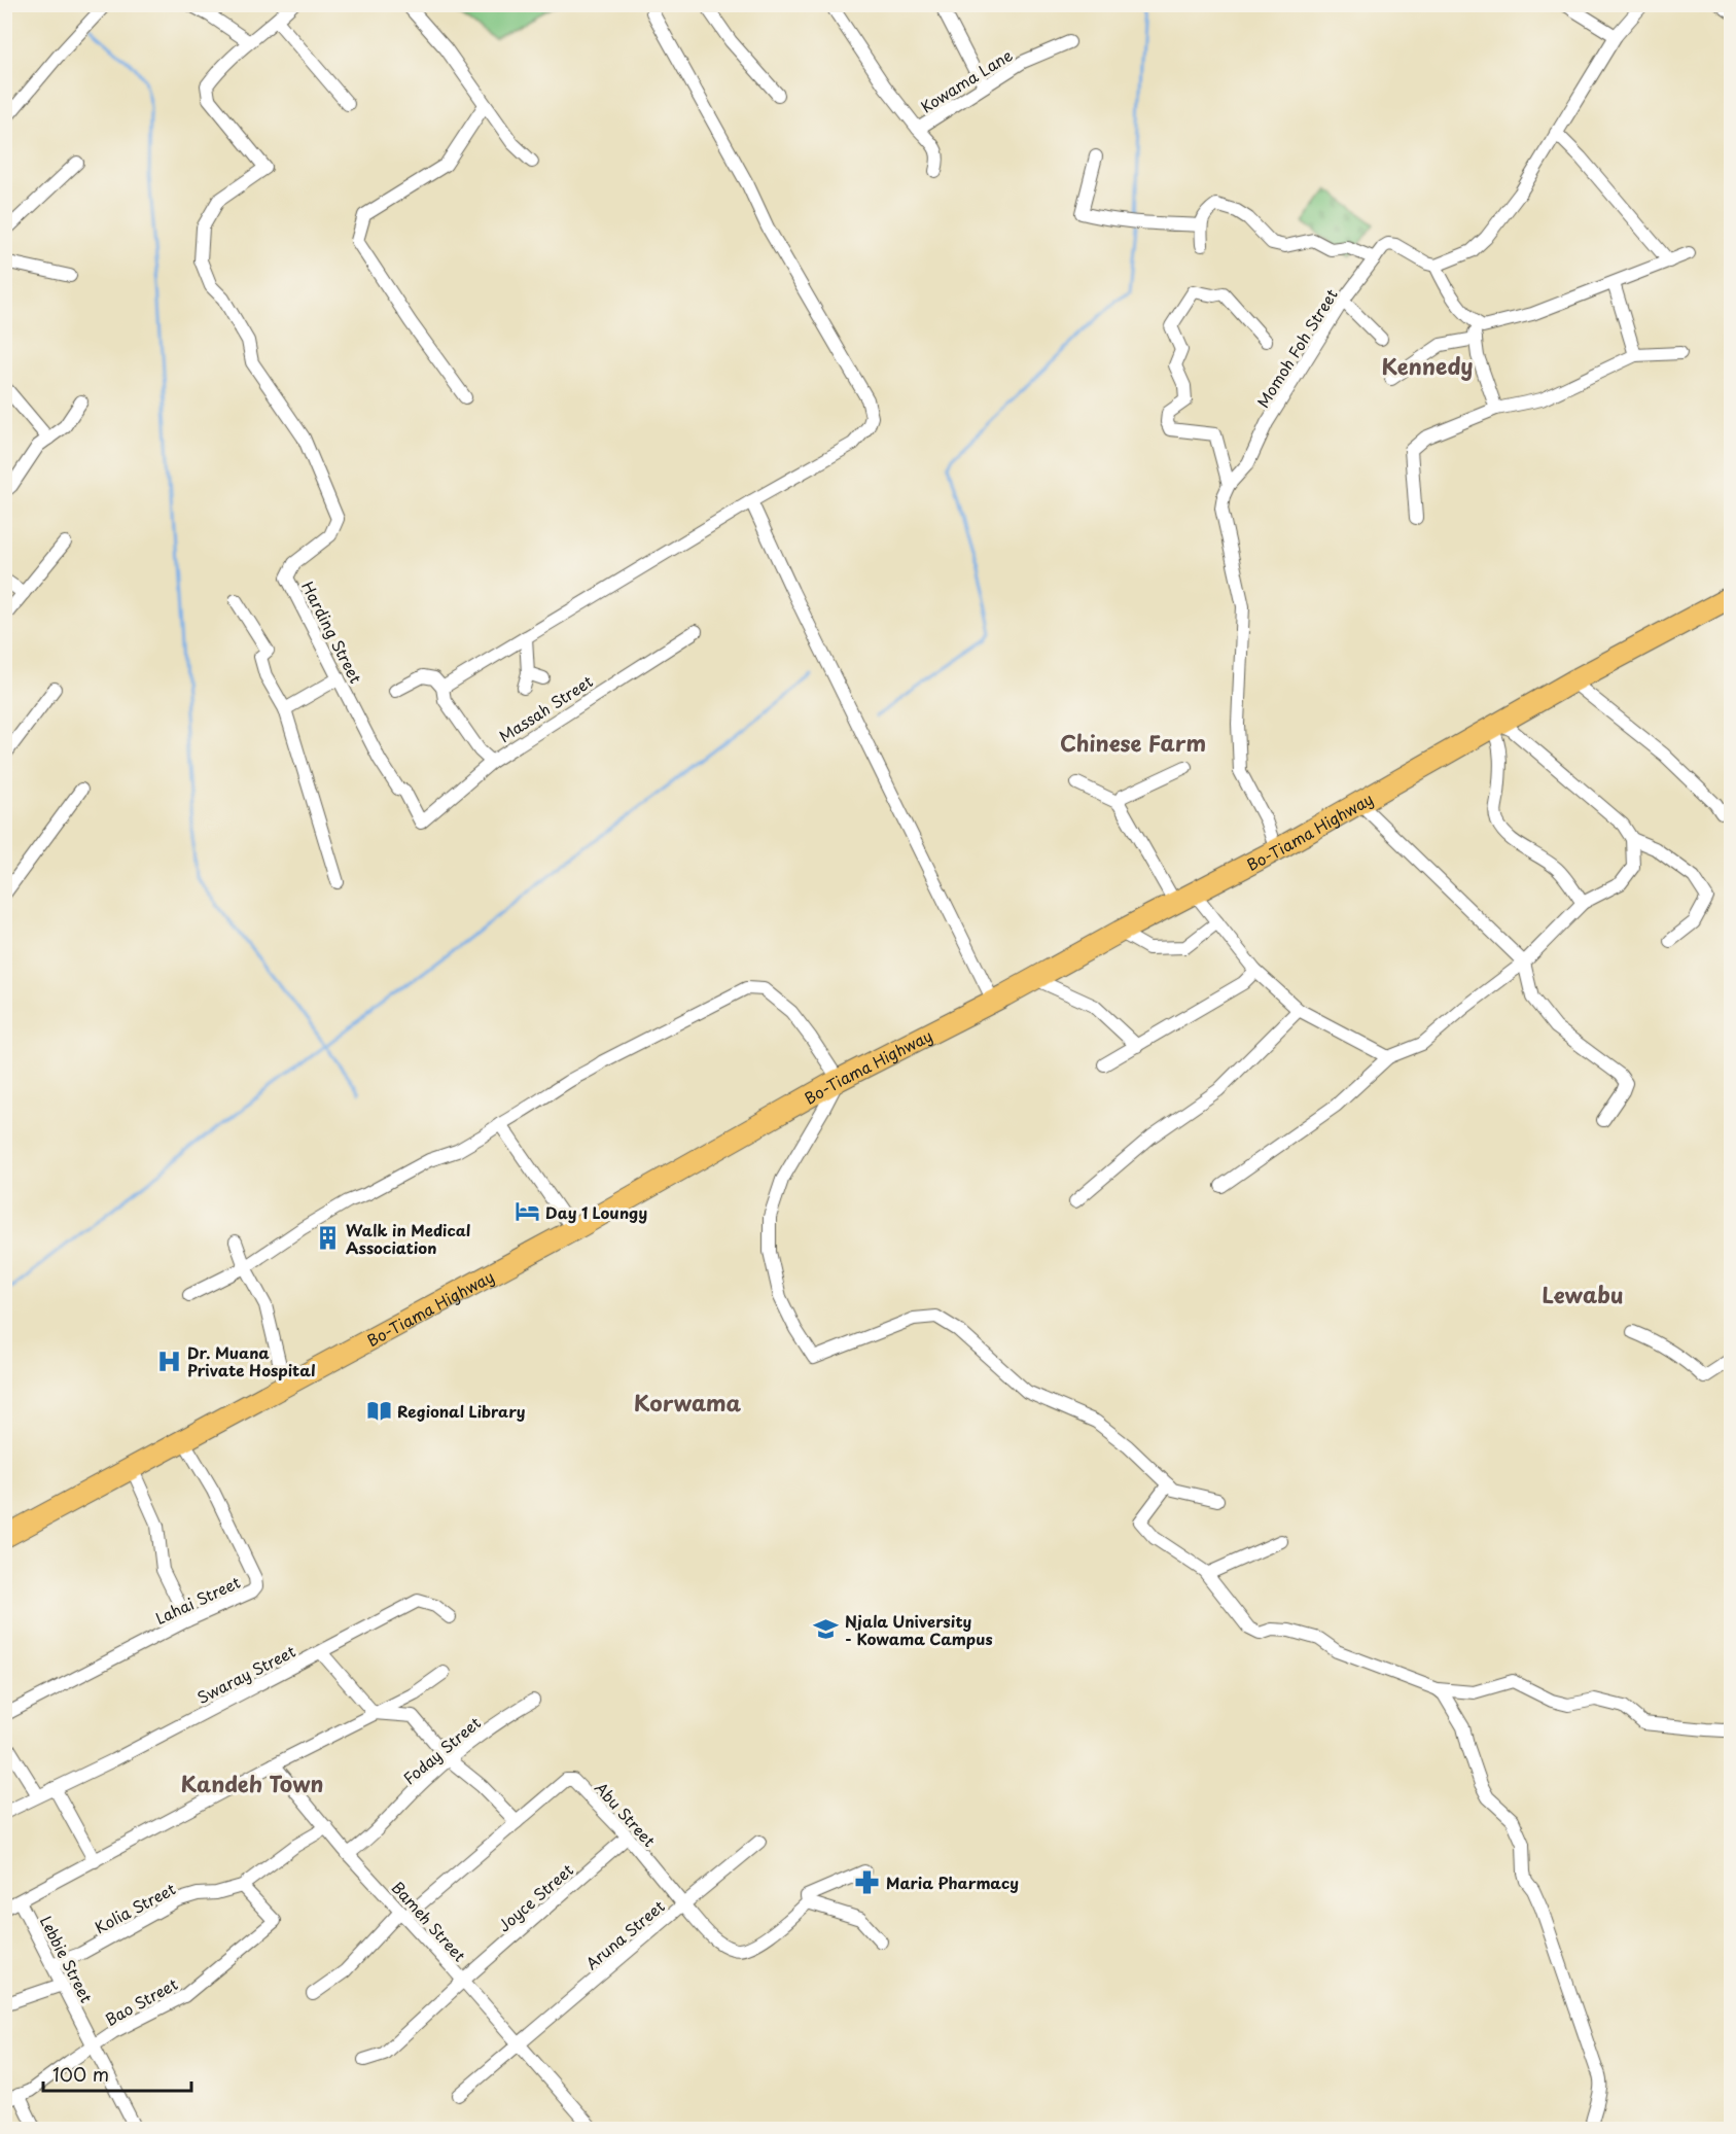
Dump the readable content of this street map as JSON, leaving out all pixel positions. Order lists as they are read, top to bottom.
{
  "streets": {
    "highway": ["Bo-Tiama Highway"],
    "street": [
      "Kowama Lane",
      "Momoh Foh Street",
      "Harding Street",
      "Massah Street",
      "Lahai Street",
      "Swaray Street",
      "Foday Street",
      "Abu Street",
      "Joyce Street",
      "Kolia Street",
      "Bameh Street",
      "Aruna Street",
      "Lebbie Street",
      "Bao Street"
    ]
  },
  "crossings": [
    ["Momoh Foh Street", "Bo-Tiama Highway"],
    ["Harding Street", "Massah Street"],
    ["Bo-Tiama Highway", "Lahai Street"],
    ["Foday Street", "Bameh Street"],
    ["Abu Street", "Joyce Street"],
    ["Abu Street", "Bameh Street"],
    ["Abu Street", "Aruna Street"],
    ["Joyce Street", "Bameh Street"],
    ["Kolia Street", "Bameh Street"],
    ["Kolia Street", "Lebbie Street"],
    ["Kolia Street", "Bao Street"],
    ["Bameh Street", "Aruna Street"],
    ["Lebbie Street", "Bao Street"]
  ],
  "districts": [
    "Kennedy",
    "Chinese Farm",
    "Lewabu",
    "Korwama",
    "Kandeh Town"
  ],
  "places": {
    "hotel": ["Day 1 Loungy"],
    "building": ["Walk in Medical Association"],
    "hospital": ["Dr. Muana Private Hospital"],
    "library": ["Regional Library"],
    "school or university": ["Njala University - Kowama Campus"],
    "pharmacy": ["Maria Pharmacy"]
  },
  "scale_bar": "100 m"
}
